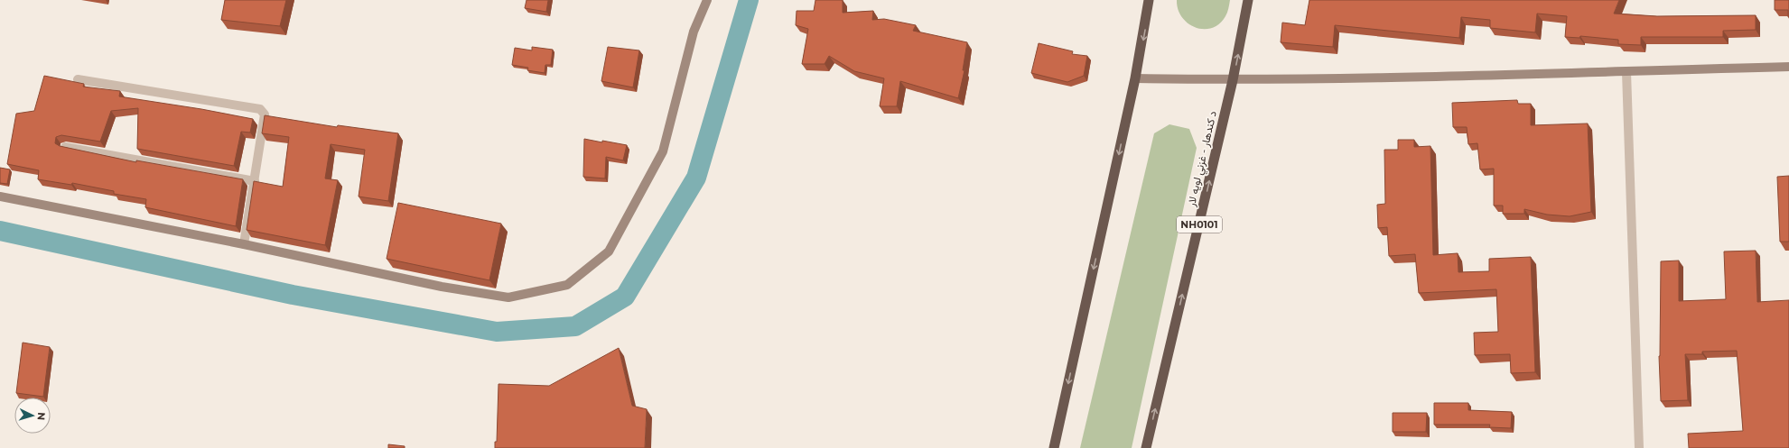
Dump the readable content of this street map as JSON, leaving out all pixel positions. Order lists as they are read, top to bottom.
{
  "streets": {
    "highway": ["د کندهار - غزني لويه لار", "NH0101"]
  },
  "one_way": ["د کندهار - غزني لويه لار"],
  "north": "right"
}
